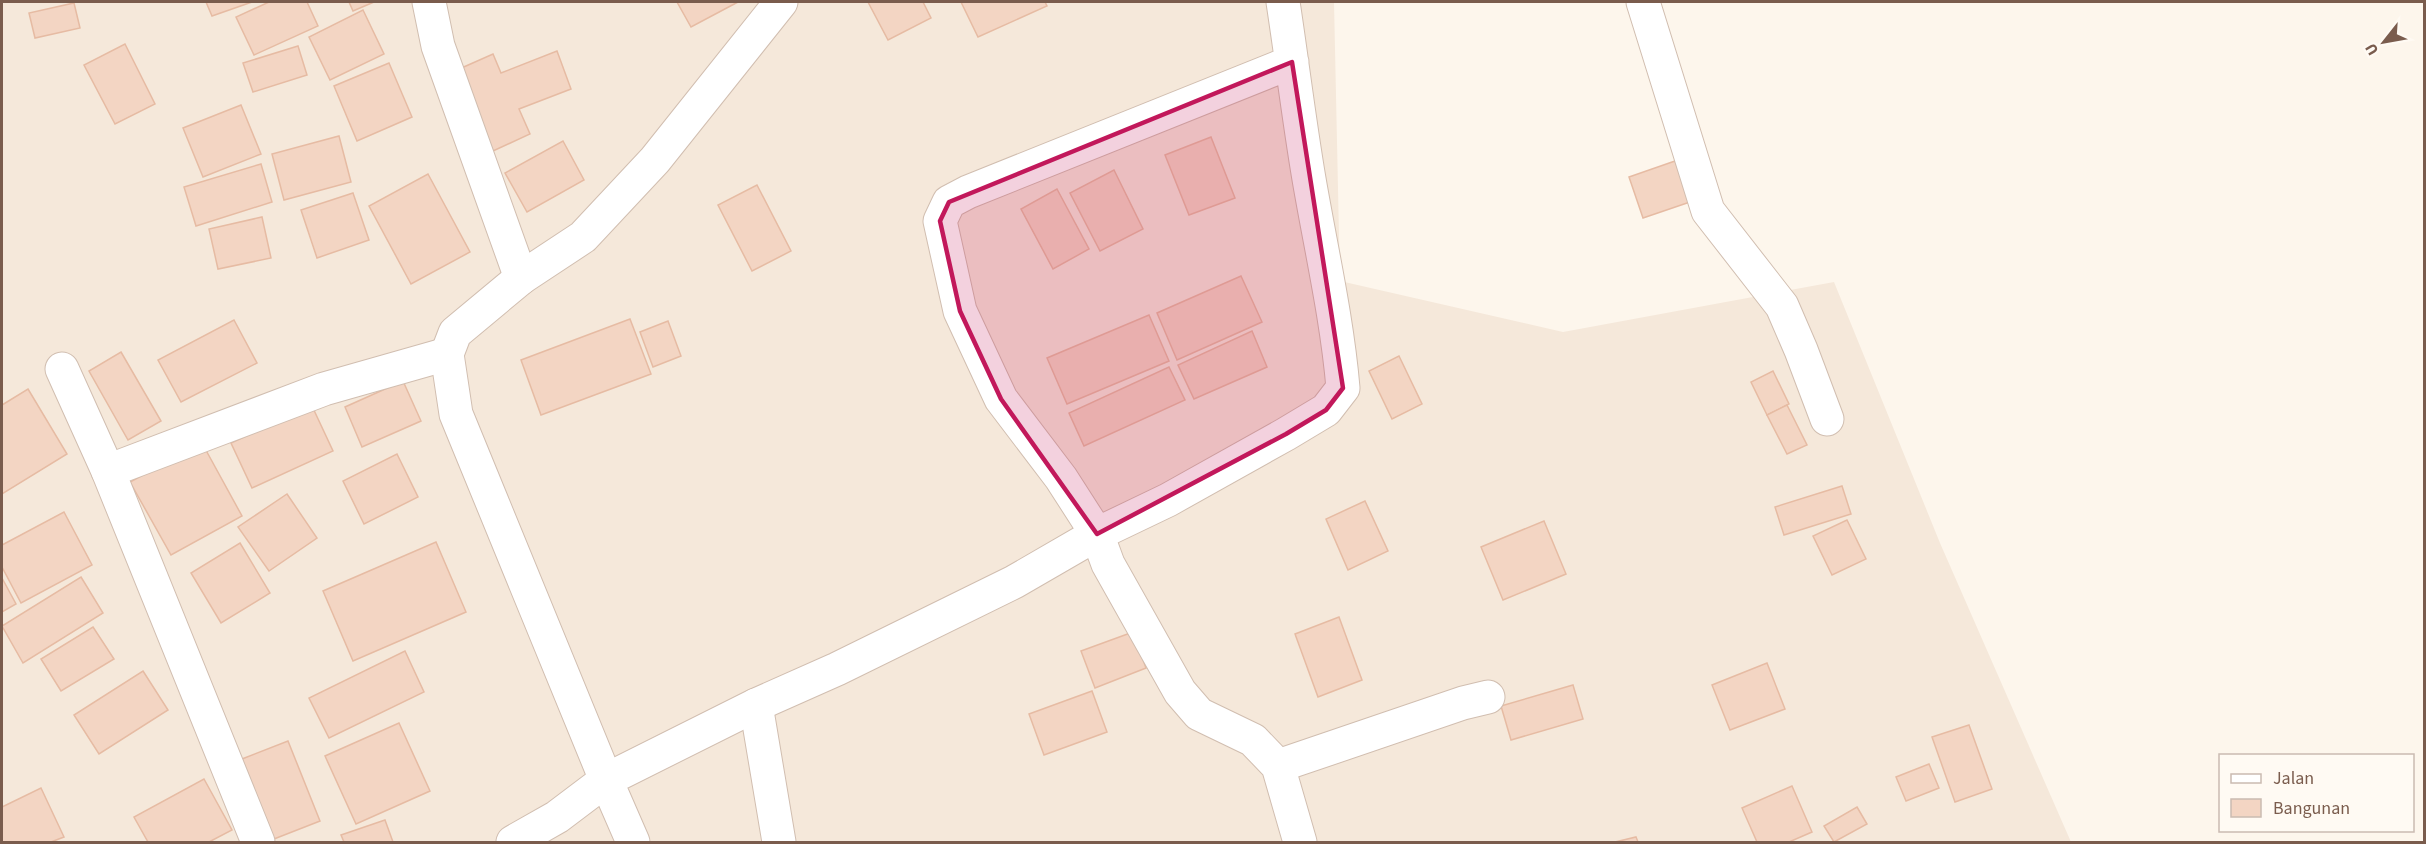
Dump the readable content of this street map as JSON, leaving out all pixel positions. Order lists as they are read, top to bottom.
{
  "legend": ["Jalan", "Bangunan"],
  "north": "bottom left"
}
